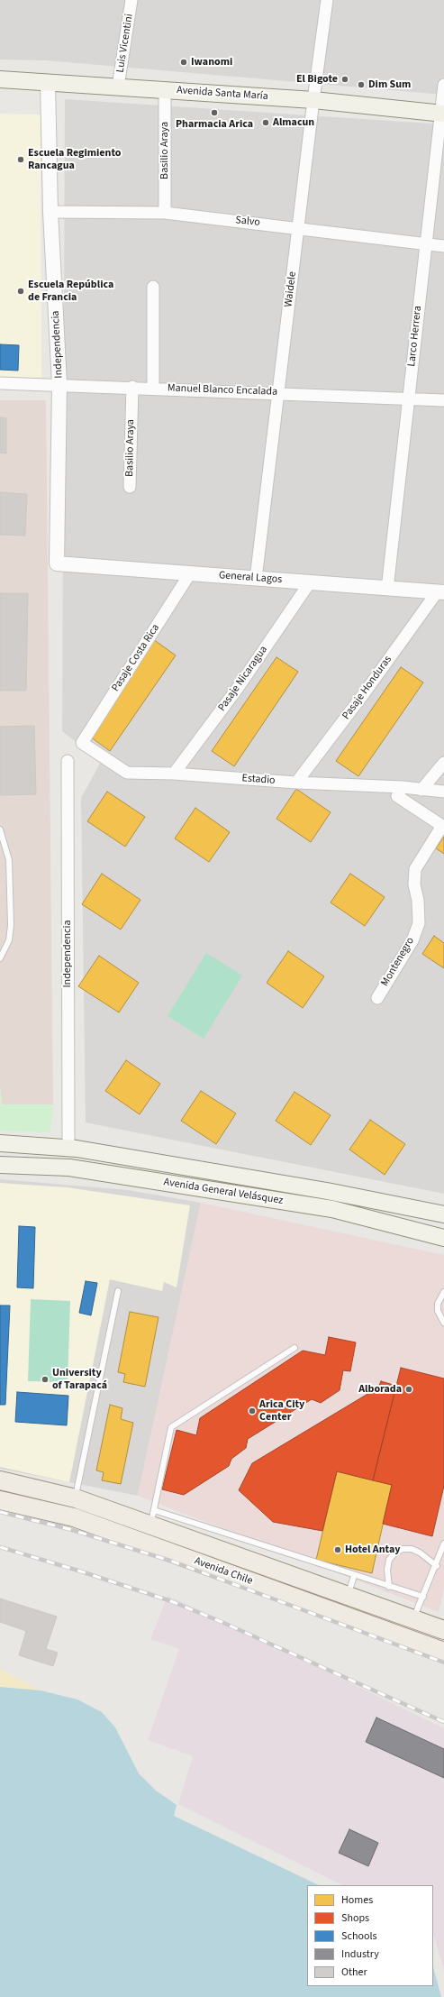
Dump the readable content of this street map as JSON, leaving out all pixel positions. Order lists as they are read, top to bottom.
{
  "streets": {
    "main road": ["Avenida Santa María", "Avenida General Velásquez", "Avenida Chile"],
    "street": [
      "Luis Vicentini",
      "Basilio Araya",
      "Salvo",
      "Waidele",
      "Larco Herrera",
      "Independencia",
      "Manuel Blanco Encalada",
      "General Lagos",
      "Pasaje Costa Rica",
      "Pasaje Nicaragua",
      "Pasaje Honduras",
      "Estadio",
      "Montenegro"
    ]
  },
  "crossings": [
    ["Luis Vicentini", "Avenida Santa María"],
    ["Avenida Santa María", "Basilio Araya"],
    ["Avenida Santa María", "Waidele"],
    ["Avenida Santa María", "Larco Herrera"],
    ["Avenida Santa María", "Independencia"],
    ["Basilio Araya", "Salvo"],
    ["Basilio Araya", "Manuel Blanco Encalada"],
    ["Salvo", "Waidele"],
    ["Salvo", "Larco Herrera"],
    ["Salvo", "Independencia"],
    ["Waidele", "Manuel Blanco Encalada"],
    ["Waidele", "General Lagos"],
    ["Larco Herrera", "Manuel Blanco Encalada"],
    ["Larco Herrera", "General Lagos"],
    ["Independencia", "Manuel Blanco Encalada"],
    ["Independencia", "General Lagos"],
    ["Independencia", "Avenida General Velásquez"],
    ["General Lagos", "Pasaje Costa Rica"],
    ["General Lagos", "Pasaje Nicaragua"],
    ["General Lagos", "Pasaje Honduras"],
    ["Pasaje Costa Rica", "Estadio"],
    ["Pasaje Nicaragua", "Estadio"],
    ["Pasaje Honduras", "Estadio"],
    ["Estadio", "Montenegro"]
  ],
  "places": [
    "Iwanomi",
    "El Bigote",
    "Dim Sum",
    "Pharmacia Arica",
    "Almacun",
    "Escuela Regimiento Rancagua",
    "Escuela República de Francia",
    "University of Tarapacá",
    "Alborada",
    "Arica City Center",
    "Hotel Antay"
  ],
  "legend": [
    "Homes",
    "Shops",
    "Schools",
    "Industry",
    "Other"
  ]
}
